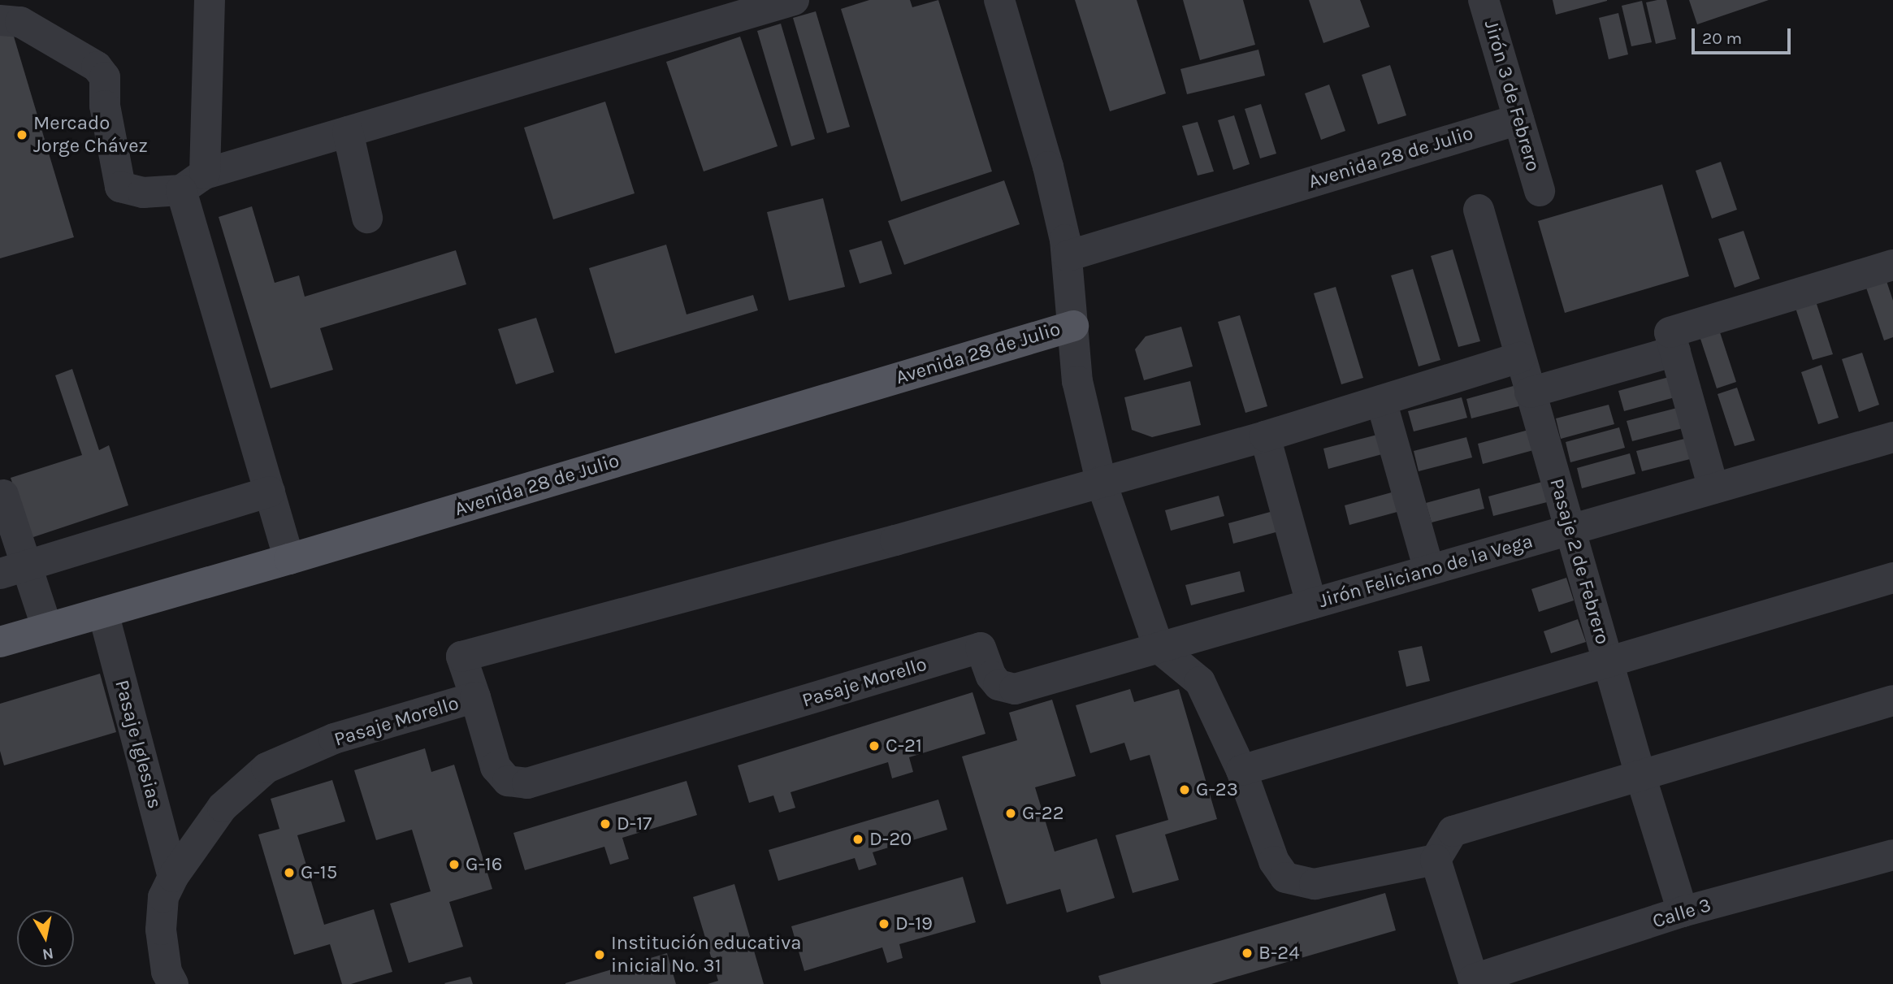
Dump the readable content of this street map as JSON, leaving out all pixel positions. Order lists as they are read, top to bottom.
{
  "streets": {
    "main road": ["Avenida 28 de Julio"],
    "street": [
      "Jirón 3 de Febrero",
      "Pasaje 2 de Febrero",
      "Jirón Feliciano de la Vega",
      "Pasaje Morello",
      "Pasaje Iglesias",
      "Calle 3"
    ]
  },
  "crossings": [
    ["Jirón 3 de Febrero", "Avenida 28 de Julio"],
    ["Avenida 28 de Julio", "Pasaje Iglesias"],
    ["Pasaje 2 de Febrero", "Jirón Feliciano de la Vega"],
    ["Pasaje 2 de Febrero", "Calle 3"],
    ["Jirón Feliciano de la Vega", "Pasaje Morello"],
    ["Pasaje Morello", "Pasaje Iglesias"]
  ],
  "places": [
    "Mercado Jorge Chávez",
    "C-21",
    "G-23",
    "G-22",
    "D-17",
    "D-20",
    "G-16",
    "G-15",
    "D-19",
    "B-24",
    "Institución educativa inicial No. 31"
  ],
  "scale_bar": "20 m",
  "north": "bottom"
}
